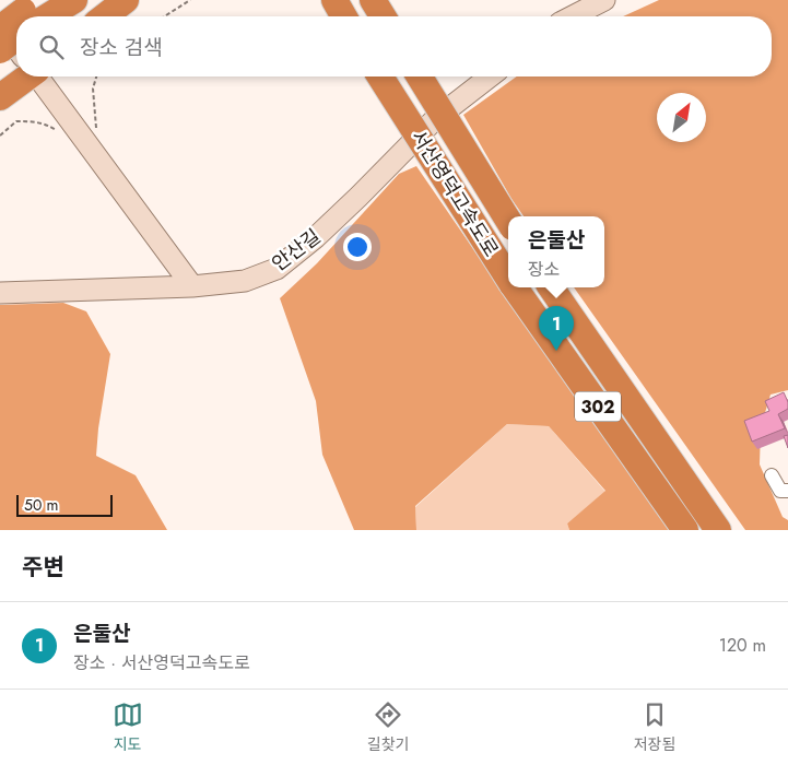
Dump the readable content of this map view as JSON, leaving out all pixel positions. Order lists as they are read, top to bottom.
{
  "streets": {
    "highway": ["서산영덕고속도로", "302"],
    "street": ["안산길"]
  },
  "scale_bar": "50 m",
  "north": "top right",
  "page": {
    "search": "장소 검색",
    "popup": ["은둘산", "장소"],
    "pins": "1",
    "scale": "50 m",
    "heading": "주변",
    "list": [
      {
        "mark": "1",
        "name": "은둘산",
        "note": "장소 · 서산영덕고속도로",
        "value": "120 m"
      }
    ],
    "nav": ["지도", "길찾기", "저장됨"]
  }
}
